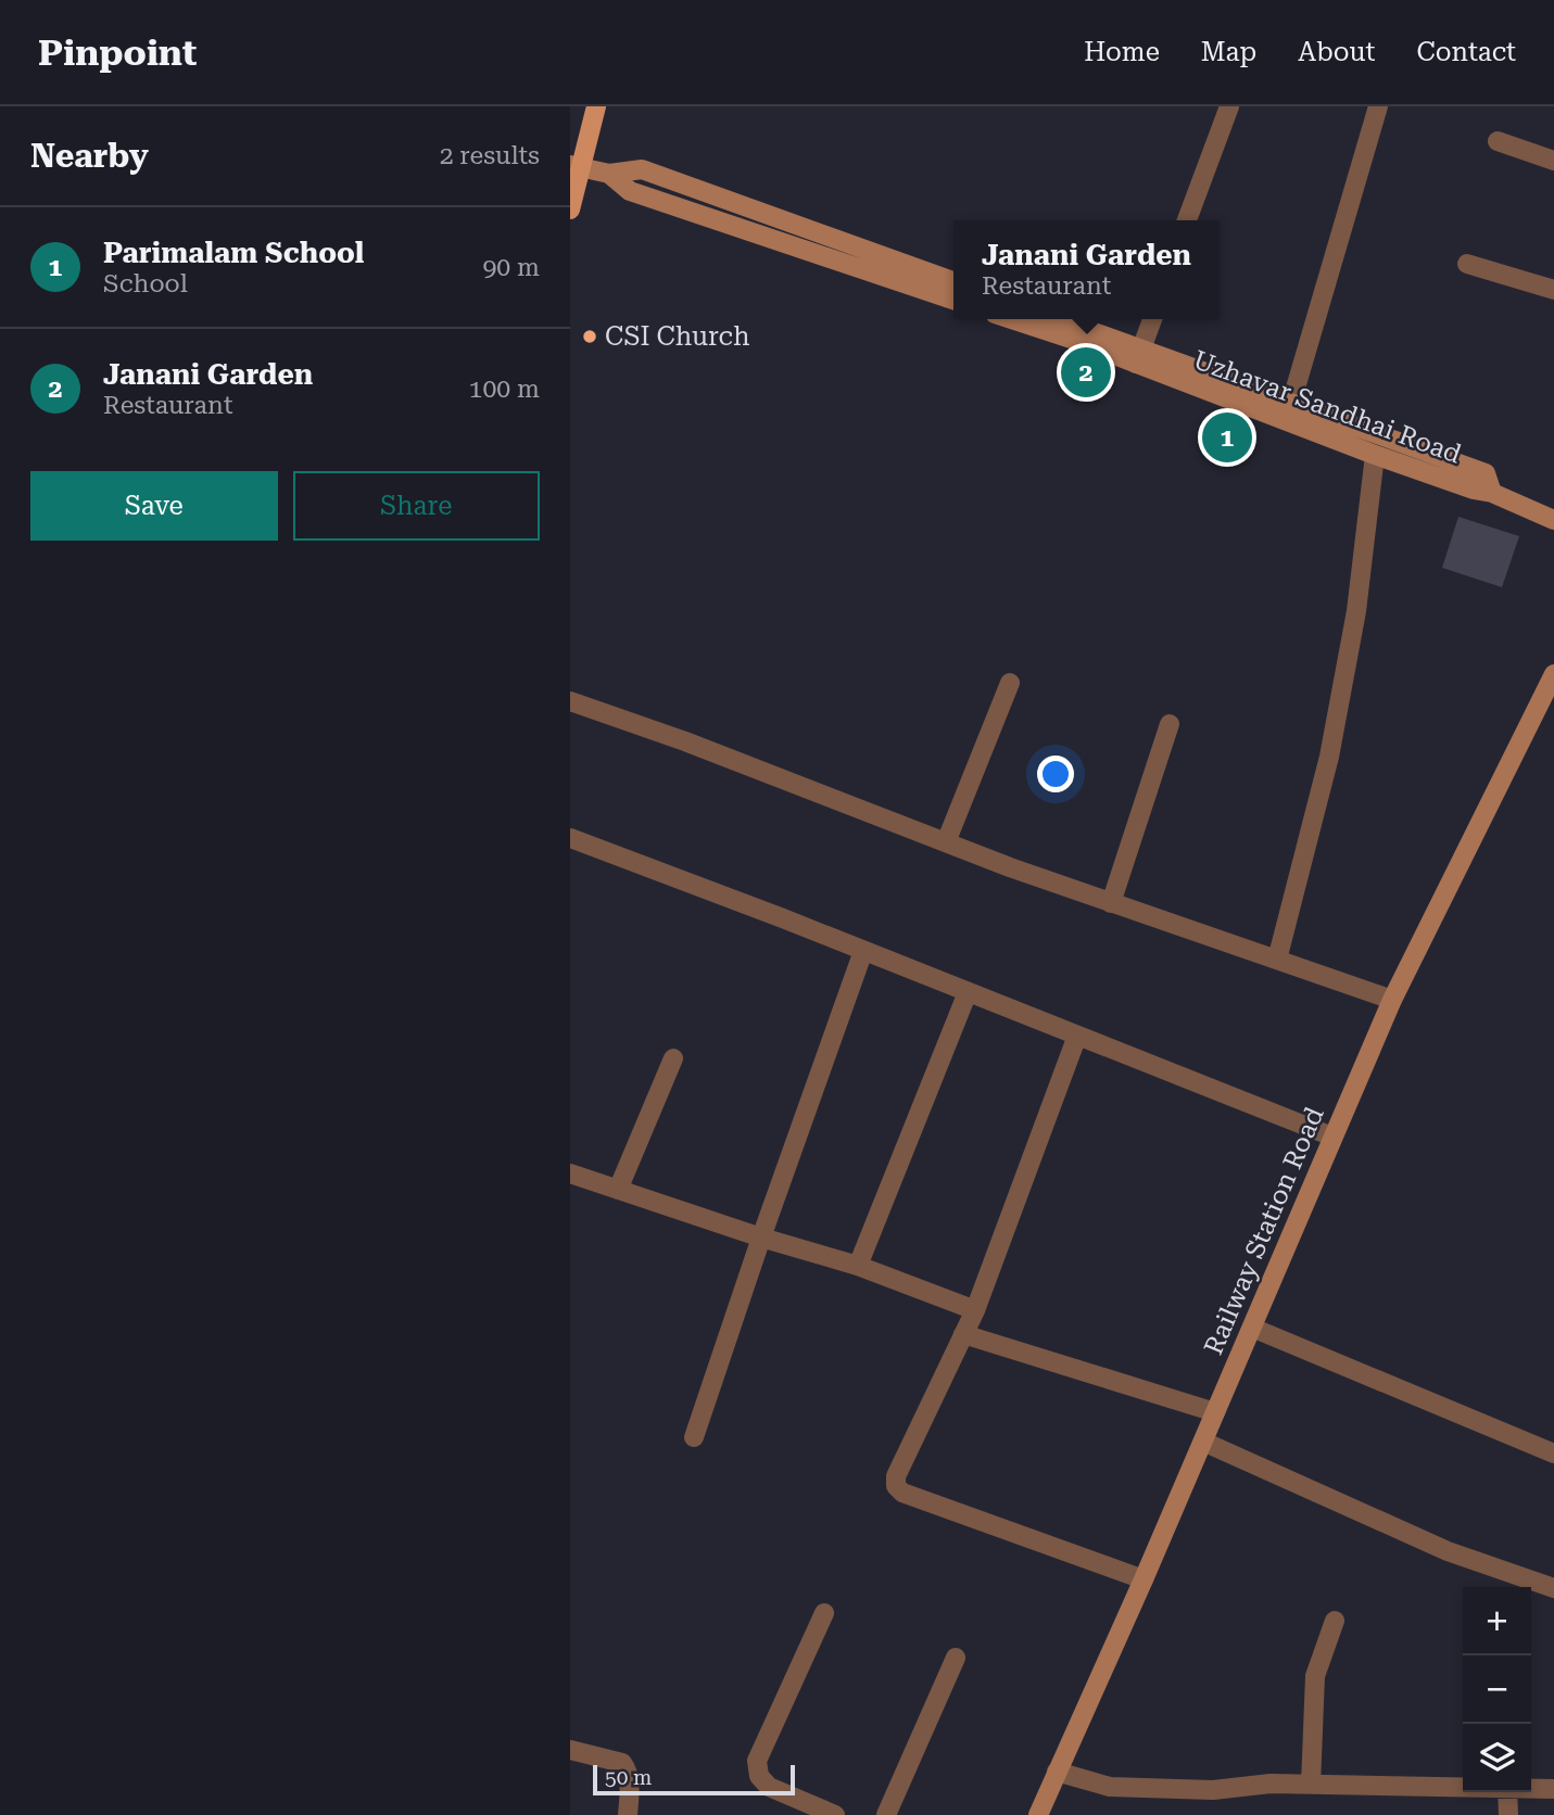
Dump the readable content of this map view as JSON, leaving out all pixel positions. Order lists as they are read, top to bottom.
{
  "streets": {
    "main road": ["Uzhavar Sandhai Road", "Railway Station Road"]
  },
  "places": ["CSI Church"],
  "scale_bar": "50 m",
  "page": {
    "header": "Pinpoint",
    "nav": [
      "Home",
      "Map",
      "About",
      "Contact"
    ],
    "heading": ["Nearby", "2 results"],
    "list": [
      {
        "mark": "1",
        "name": "Parimalam School",
        "note": "School",
        "value": "90 m"
      },
      {
        "mark": "2",
        "name": "Janani Garden",
        "note": "Restaurant",
        "value": "100 m"
      }
    ],
    "popup": ["Janani Garden", "Restaurant"],
    "pins": ["2", "1"],
    "buttons": ["Save", "Share"],
    "map_buttons": ["+", "−"],
    "scale": "50 m"
  }
}
